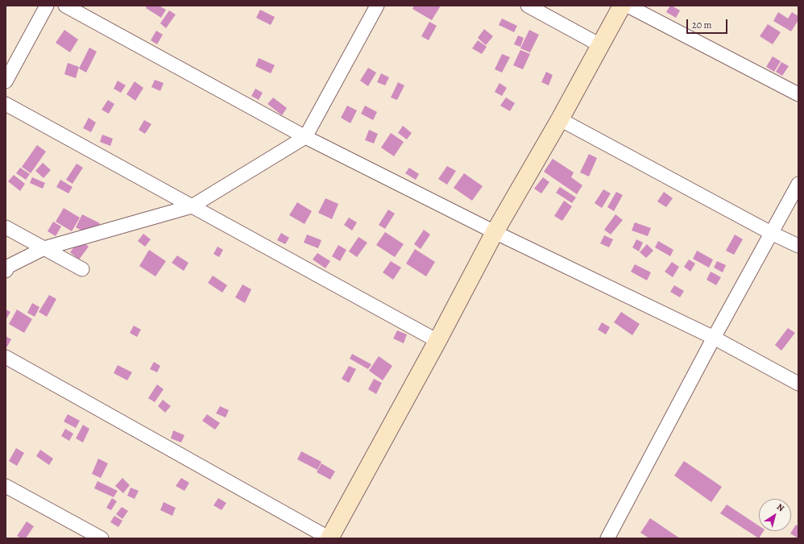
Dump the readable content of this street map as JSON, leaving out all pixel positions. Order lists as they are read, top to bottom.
{
  "scale_bar": "20 m",
  "north": "top right"
}
